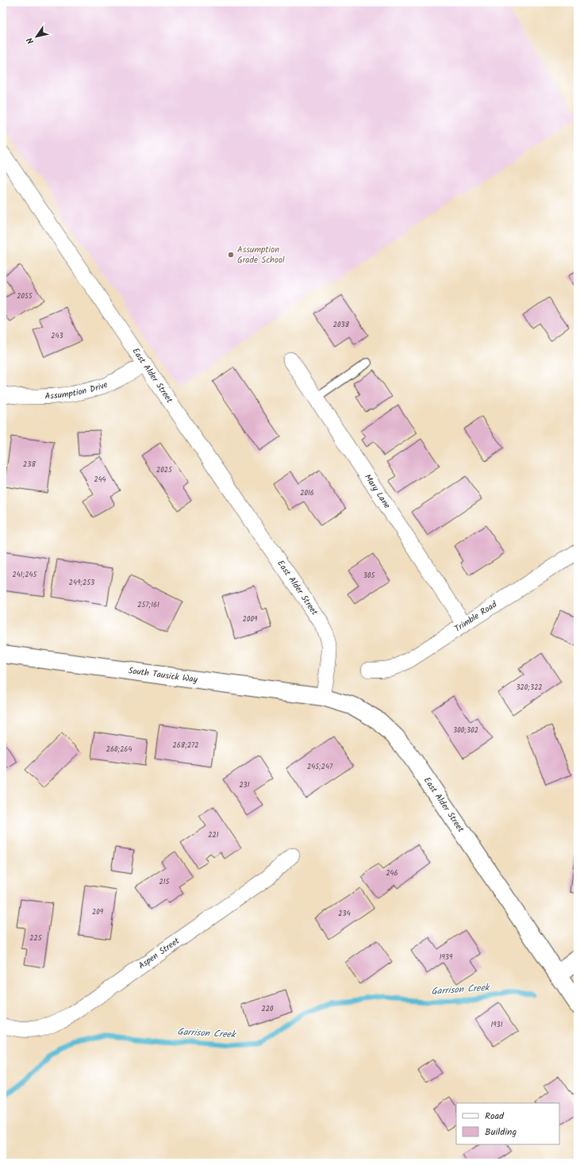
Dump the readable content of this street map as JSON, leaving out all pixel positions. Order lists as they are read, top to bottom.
{
  "streets": {
    "main road": ["East Alder Street", "South Tausick Way"],
    "street": [
      "Assumption Drive",
      "Mary Lane",
      "Trimble Road",
      "Aspen Street"
    ]
  },
  "crossings": [
    ["East Alder Street", "Assumption Drive"],
    ["East Alder Street", "South Tausick Way"],
    ["Mary Lane", "Trimble Road"]
  ],
  "water": ["Garrison Creek"],
  "places": ["Assumption Grade School"],
  "house_numbers": [
    "2055",
    "2038",
    "243",
    "238",
    "2025",
    "244",
    "2016",
    "241;245",
    "305",
    "249;253",
    "257;161",
    "2009",
    "320;322",
    "300;302",
    "268;272",
    "260;264",
    "245;247",
    "231",
    "221",
    "246",
    "215",
    "209",
    "234",
    "225",
    "1939",
    "220",
    "1931"
  ],
  "legend": ["Road", "Building"],
  "north": "bottom left"
}
